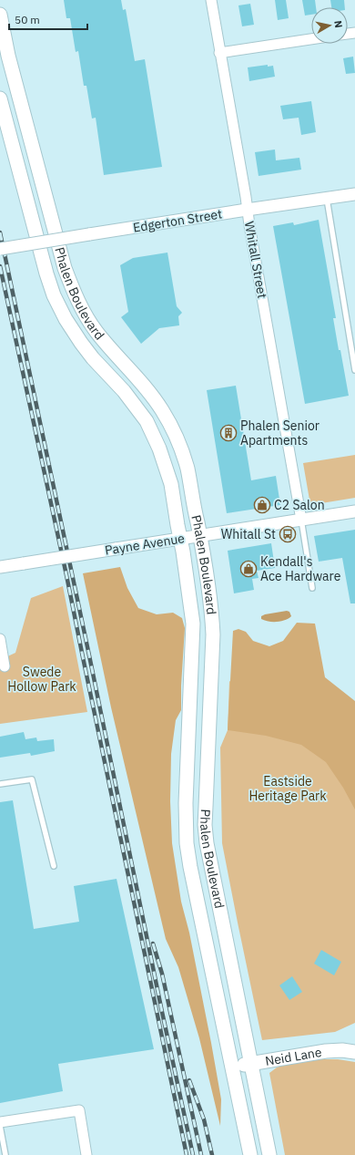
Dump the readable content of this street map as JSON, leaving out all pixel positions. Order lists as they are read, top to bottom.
{
  "streets": {
    "main road": ["Phalen Boulevard", "Neid Lane"],
    "street": ["Edgerton Street", "Whitall Street", "Payne Avenue"]
  },
  "crossings": [
    ["Edgerton Street", "Whitall Street"],
    ["Whitall Street", "Payne Avenue"],
    ["Phalen Boulevard", "Payne Avenue"],
    ["Phalen Boulevard", "Neid Lane"]
  ],
  "parks": ["Swede Hollow Park", "Eastside Heritage Park"],
  "places": {
    "building": ["Phalen Senior Apartments"],
    "shop": ["C2 Salon", "Kendall's Ace Hardware"],
    "bus stop": ["Whitall St"]
  },
  "scale_bar": "50 m",
  "north": "right"
}
